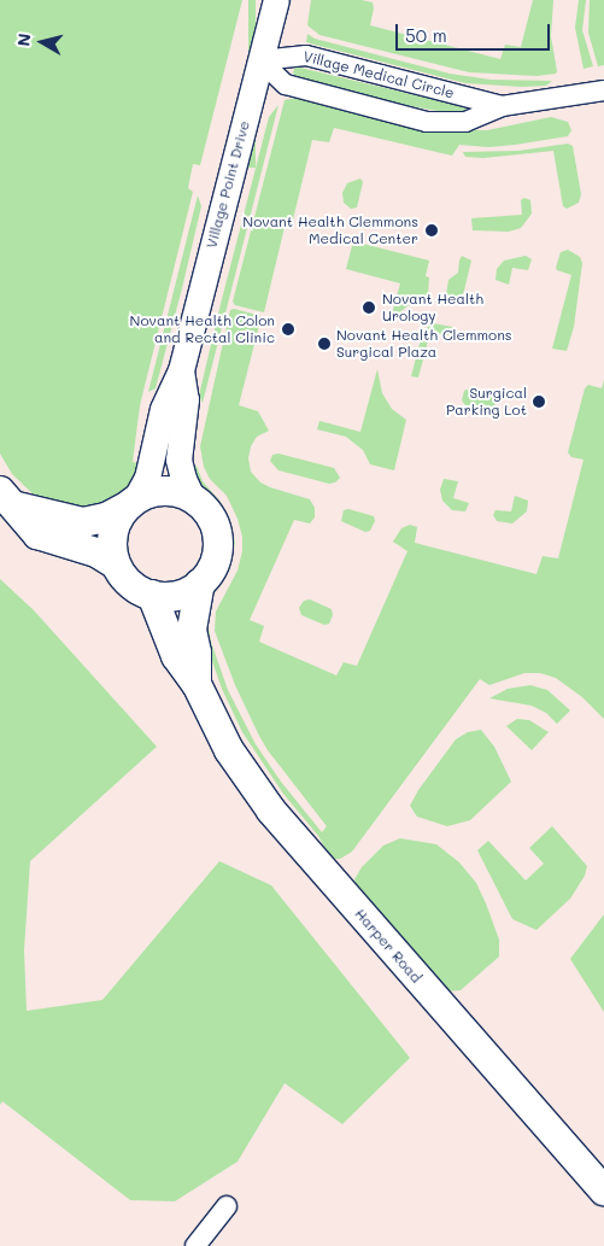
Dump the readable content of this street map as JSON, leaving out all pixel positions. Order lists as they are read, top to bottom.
{
  "streets": {
    "main road": ["Harper Road"],
    "street": ["Village Medical Circle", "Village Point Drive"]
  },
  "crossings": [
    ["Village Medical Circle", "Village Point Drive"],
    ["Village Point Drive", "Harper Road"]
  ],
  "places": [
    "Novant Health Clemmons Medical Center",
    "Novant Health Urology",
    "Novant Health Colon and Rectal Clinic",
    "Novant Health Clemmons Surgical Plaza",
    "Surgical Parking Lot"
  ],
  "scale_bar": "50 m",
  "north": "left"
}
